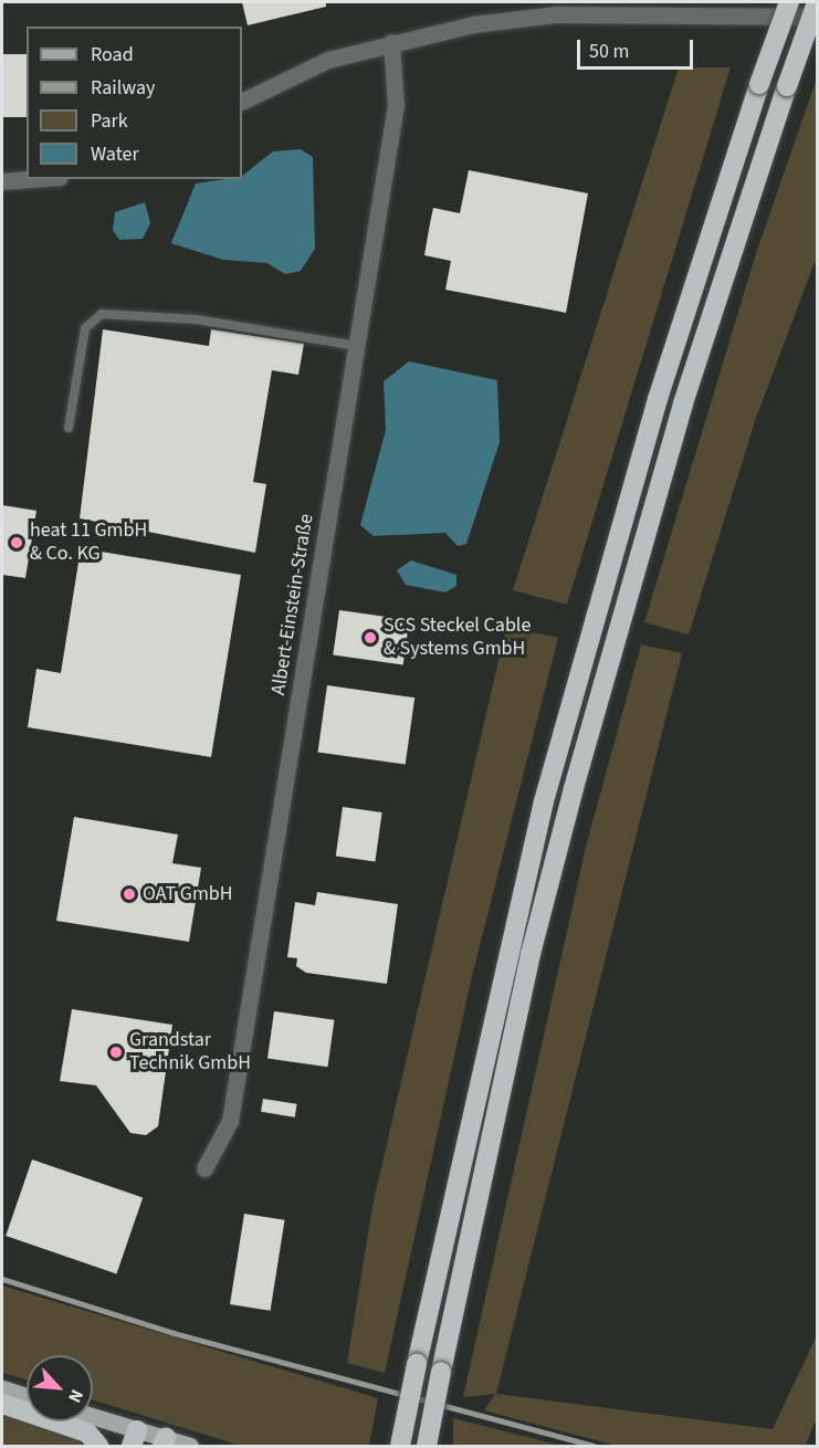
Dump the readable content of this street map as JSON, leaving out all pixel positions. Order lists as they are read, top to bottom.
{
  "streets": {
    "street": ["Albert-Einstein-Straße"]
  },
  "places": [
    "heat 11 GmbH & Co. KG",
    "SCS Steckel Cable & Systems GmbH",
    "OAT GmbH",
    "Grandstar Technik GmbH"
  ],
  "legend": [
    "Road",
    "Railway",
    "Park",
    "Water"
  ],
  "scale_bar": "50 m",
  "north": "bottom right"
}
